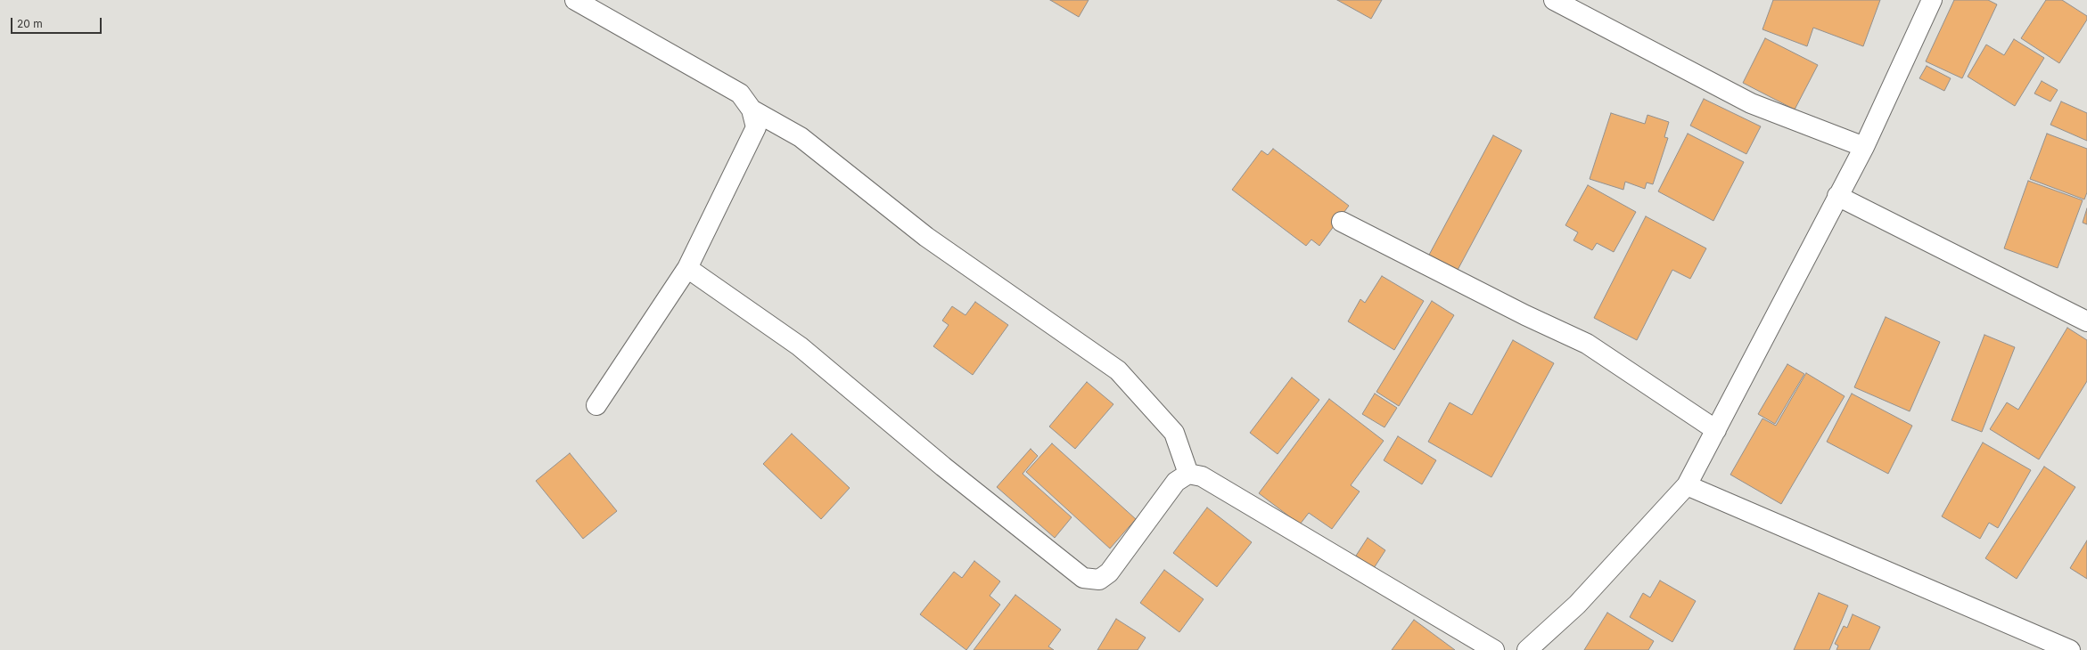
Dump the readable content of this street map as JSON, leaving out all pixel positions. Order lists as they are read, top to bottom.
{
  "scale_bar": "20 m"
}
